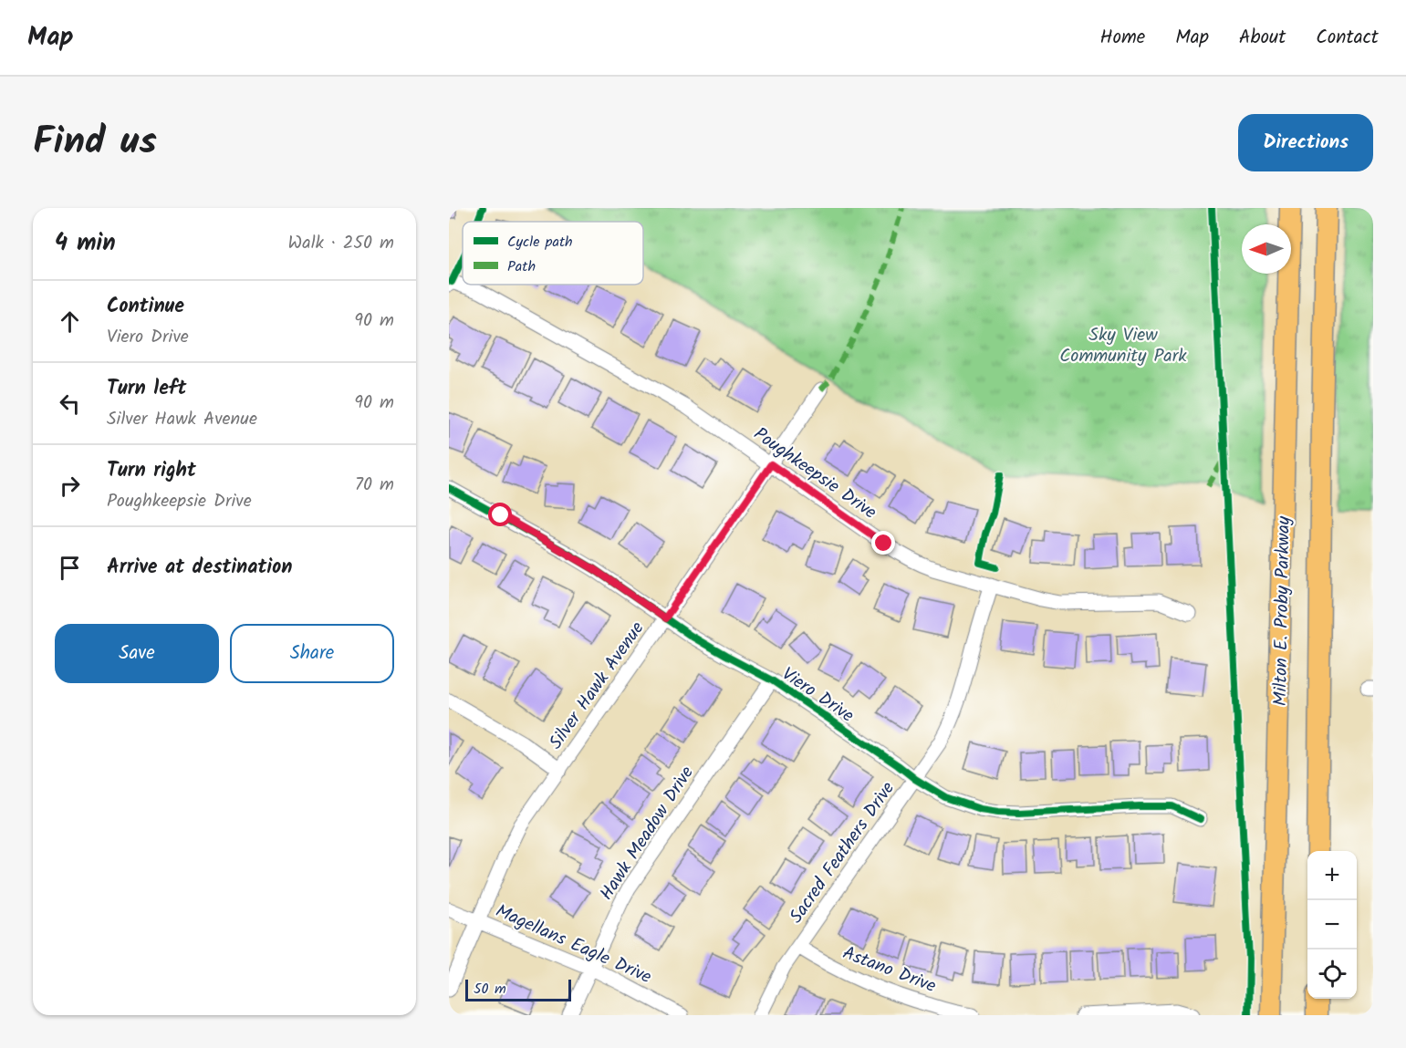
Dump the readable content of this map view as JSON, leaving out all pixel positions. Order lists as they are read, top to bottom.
{
  "streets": {
    "highway": ["Milton E. Proby Parkway"],
    "street": [
      "Poughkeepsie Drive",
      "Silver Hawk Avenue",
      "Viero Drive",
      "Hawk Meadow Drive",
      "Sacred Feathers Drive",
      "Magellans Eagle Drive",
      "Astano Drive"
    ]
  },
  "crossings": [
    ["Poughkeepsie Drive", "Silver Hawk Avenue"],
    ["Poughkeepsie Drive", "Sacred Feathers Drive"],
    ["Silver Hawk Avenue", "Viero Drive"],
    ["Silver Hawk Avenue", "Magellans Eagle Drive"],
    ["Viero Drive", "Hawk Meadow Drive"],
    ["Viero Drive", "Sacred Feathers Drive"],
    ["Hawk Meadow Drive", "Magellans Eagle Drive"],
    ["Sacred Feathers Drive", "Astano Drive"]
  ],
  "parks": ["Sky View Community Park"],
  "legend": ["Cycle path", "Path"],
  "scale_bar": "50 m",
  "north": "left",
  "page": {
    "header": "Map",
    "nav": [
      "Home",
      "Map",
      "About",
      "Contact"
    ],
    "title": "Find us",
    "buttons": [
      "Directions",
      ["Save", "Share"]
    ],
    "heading": ["4 min", "Walk · 250 m"],
    "list": [
      ["Continue", "Viero Drive", "90 m"],
      ["Turn left", "Silver Hawk Avenue", "90 m"],
      ["Turn right", "Poughkeepsie Drive", "70 m"],
      "Arrive at destination"
    ],
    "map_buttons": ["+", "−"],
    "scale": "50 m"
  }
}
